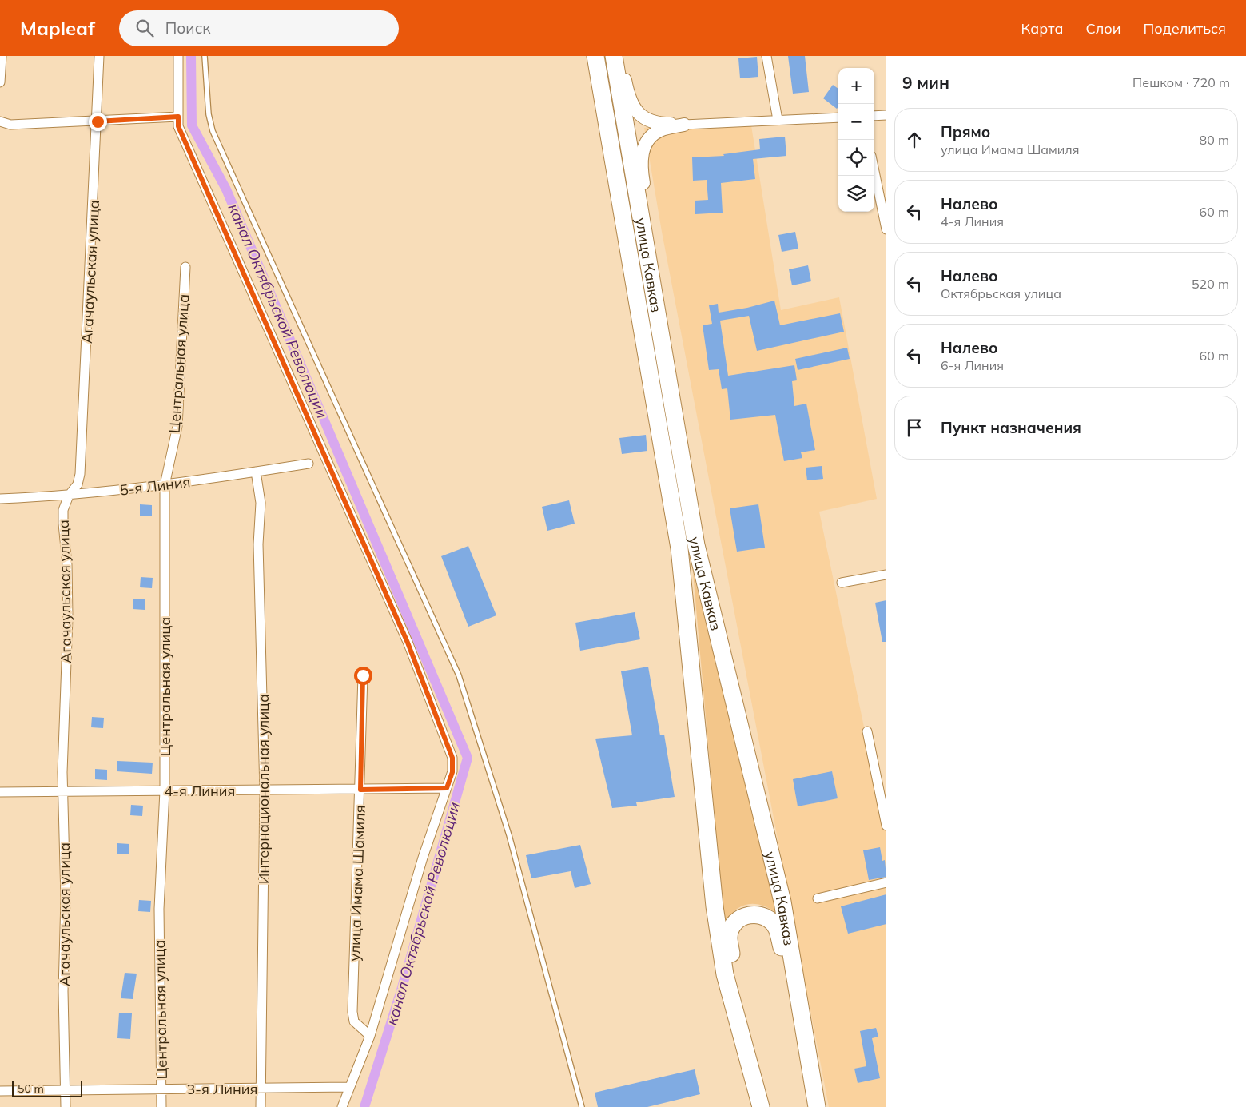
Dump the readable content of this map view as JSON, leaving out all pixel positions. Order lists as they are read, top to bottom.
{
  "streets": {
    "highway": ["улица Кавказ"],
    "street": [
      "Агачаульская улица",
      "Центральная улица",
      "5-я Линия",
      "Интернациональная улица",
      "4-я Линия",
      "улица Имама Шамиля",
      "3-я Линия"
    ]
  },
  "crossings": [
    ["Агачаульская улица", "5-я Линия"],
    ["Агачаульская улица", "4-я Линия"],
    ["Агачаульская улица", "3-я Линия"],
    ["Центральная улица", "5-я Линия"],
    ["Центральная улица", "4-я Линия"],
    ["Центральная улица", "3-я Линия"],
    ["5-я Линия", "Интернациональная улица"],
    ["Интернациональная улица", "4-я Линия"],
    ["Интернациональная улица", "3-я Линия"],
    ["4-я Линия", "улица Имама Шамиля"]
  ],
  "water": ["канал Октябрьской Революции"],
  "scale_bar": "50 m",
  "page": {
    "header": "Mapleaf",
    "search": "Поиск",
    "nav": ["Карта", "Слои", "Поделиться"],
    "heading": ["9 мин", "Пешком · 720 m"],
    "map_buttons": ["+", "−"],
    "list": [
      ["Прямо", "улица Имама Шамиля", "80 m"],
      ["Налево", "4-я Линия", "60 m"],
      ["Налево", "Октябрьская улица", "520 m"],
      ["Налево", "6-я Линия", "60 m"],
      "Пункт назначения"
    ],
    "scale": "50 m"
  }
}
